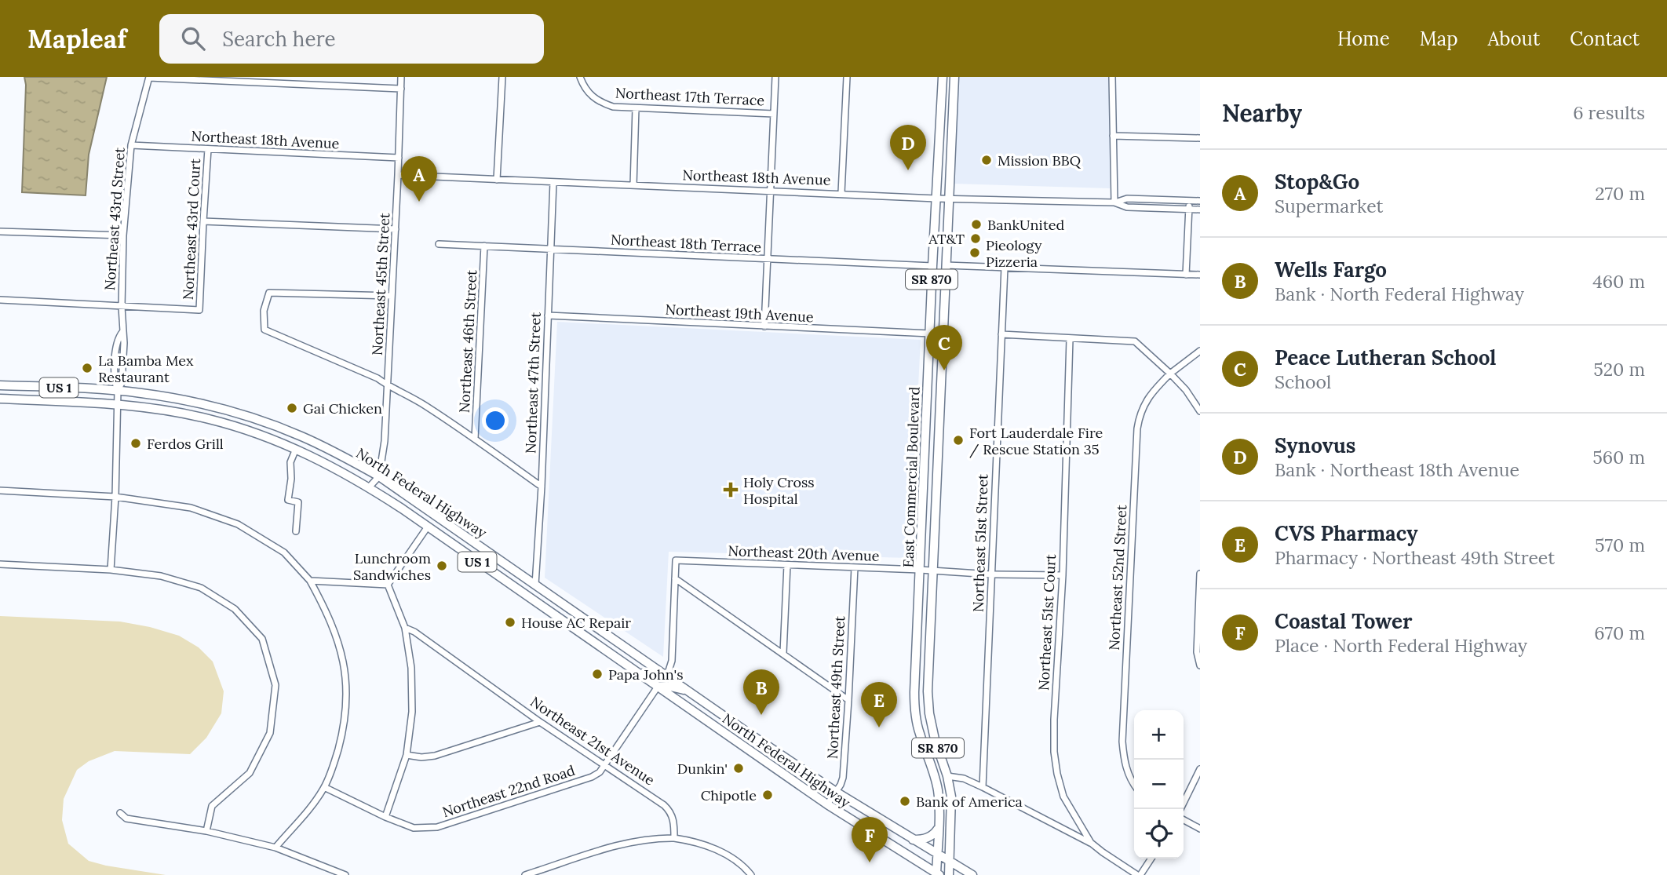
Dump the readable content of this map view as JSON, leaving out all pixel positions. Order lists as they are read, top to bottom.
{
  "streets": {
    "main road": [
      "SR 870",
      "US 1",
      "East Commercial Boulevard",
      "North Federal Highway"
    ],
    "street": [
      "Northeast 17th Terrace",
      "Northeast 18th Avenue",
      "Northeast 43rd Street",
      "Northeast 43rd Court",
      "Northeast 18th Terrace",
      "Northeast 45th Street",
      "Northeast 19th Avenue",
      "Northeast 46th Street",
      "Northeast 47th Street",
      "Northeast 51st Street",
      "Northeast 20th Avenue",
      "Northeast 52nd Street",
      "Northeast 51st Court",
      "Northeast 49th Street",
      "Northeast 21st Avenue",
      "Northeast 22nd Road"
    ]
  },
  "crossings": [
    ["Northeast 18th Avenue", "Northeast 43rd Street"],
    ["Northeast 18th Avenue", "Northeast 43rd Court"],
    ["Northeast 18th Avenue", "Northeast 45th Street"],
    ["Northeast 18th Avenue", "Northeast 47th Street"],
    ["Northeast 18th Avenue", "East Commercial Boulevard"],
    ["Northeast 43rd Street", "Northeast 43rd Court"],
    ["Northeast 43rd Street", "North Federal Highway"],
    ["Northeast 18th Terrace", "Northeast 46th Street"],
    ["Northeast 18th Terrace", "Northeast 47th Street"],
    ["Northeast 18th Terrace", "East Commercial Boulevard"],
    ["Northeast 45th Street", "North Federal Highway"],
    ["Northeast 19th Avenue", "Northeast 47th Street"],
    ["Northeast 19th Avenue", "East Commercial Boulevard"],
    ["Northeast 47th Street", "North Federal Highway"],
    ["East Commercial Boulevard", "North Federal Highway"],
    ["East Commercial Boulevard", "Northeast 20th Avenue"],
    ["North Federal Highway", "Northeast 49th Street"],
    ["North Federal Highway", "Northeast 22nd Road"],
    ["Northeast 51st Street", "Northeast 20th Avenue"],
    ["Northeast 20th Avenue", "Northeast 51st Court"],
    ["Northeast 20th Avenue", "Northeast 49th Street"],
    ["Northeast 21st Avenue", "Northeast 22nd Road"]
  ],
  "places": {
    "other": [
      "Mission BBQ",
      "BankUnited",
      "AT&T",
      "Pieology Pizzeria",
      "La Bamba Mex Restaurant",
      "Gai Chicken",
      "Fort Lauderdale Fire / Rescue Station 35",
      "Ferdos Grill",
      "Lunchroom Sandwiches",
      "House AC Repair",
      "Papa John's",
      "Dunkin'",
      "Chipotle",
      "Bank of America"
    ],
    "health": ["Holy Cross Hospital"]
  },
  "page": {
    "header": "Mapleaf",
    "search": "Search here",
    "nav": [
      "Home",
      "Map",
      "About",
      "Contact"
    ],
    "heading": ["Nearby", "6 results"],
    "pins": [
      "D",
      "A",
      "C",
      "B",
      "E",
      "F"
    ],
    "list": [
      {
        "mark": "A",
        "name": "Stop&Go",
        "note": "Supermarket",
        "value": "270 m"
      },
      {
        "mark": "B",
        "name": "Wells Fargo",
        "note": "Bank · North Federal Highway",
        "value": "460 m"
      },
      {
        "mark": "C",
        "name": "Peace Lutheran School",
        "note": "School",
        "value": "520 m"
      },
      {
        "mark": "D",
        "name": "Synovus",
        "note": "Bank · Northeast 18th Avenue",
        "value": "560 m"
      },
      {
        "mark": "E",
        "name": "CVS Pharmacy",
        "note": "Pharmacy · Northeast 49th Street",
        "value": "570 m"
      },
      {
        "mark": "F",
        "name": "Coastal Tower",
        "note": "Place · North Federal Highway",
        "value": "670 m"
      }
    ],
    "map_buttons": ["+", "−"]
  }
}
